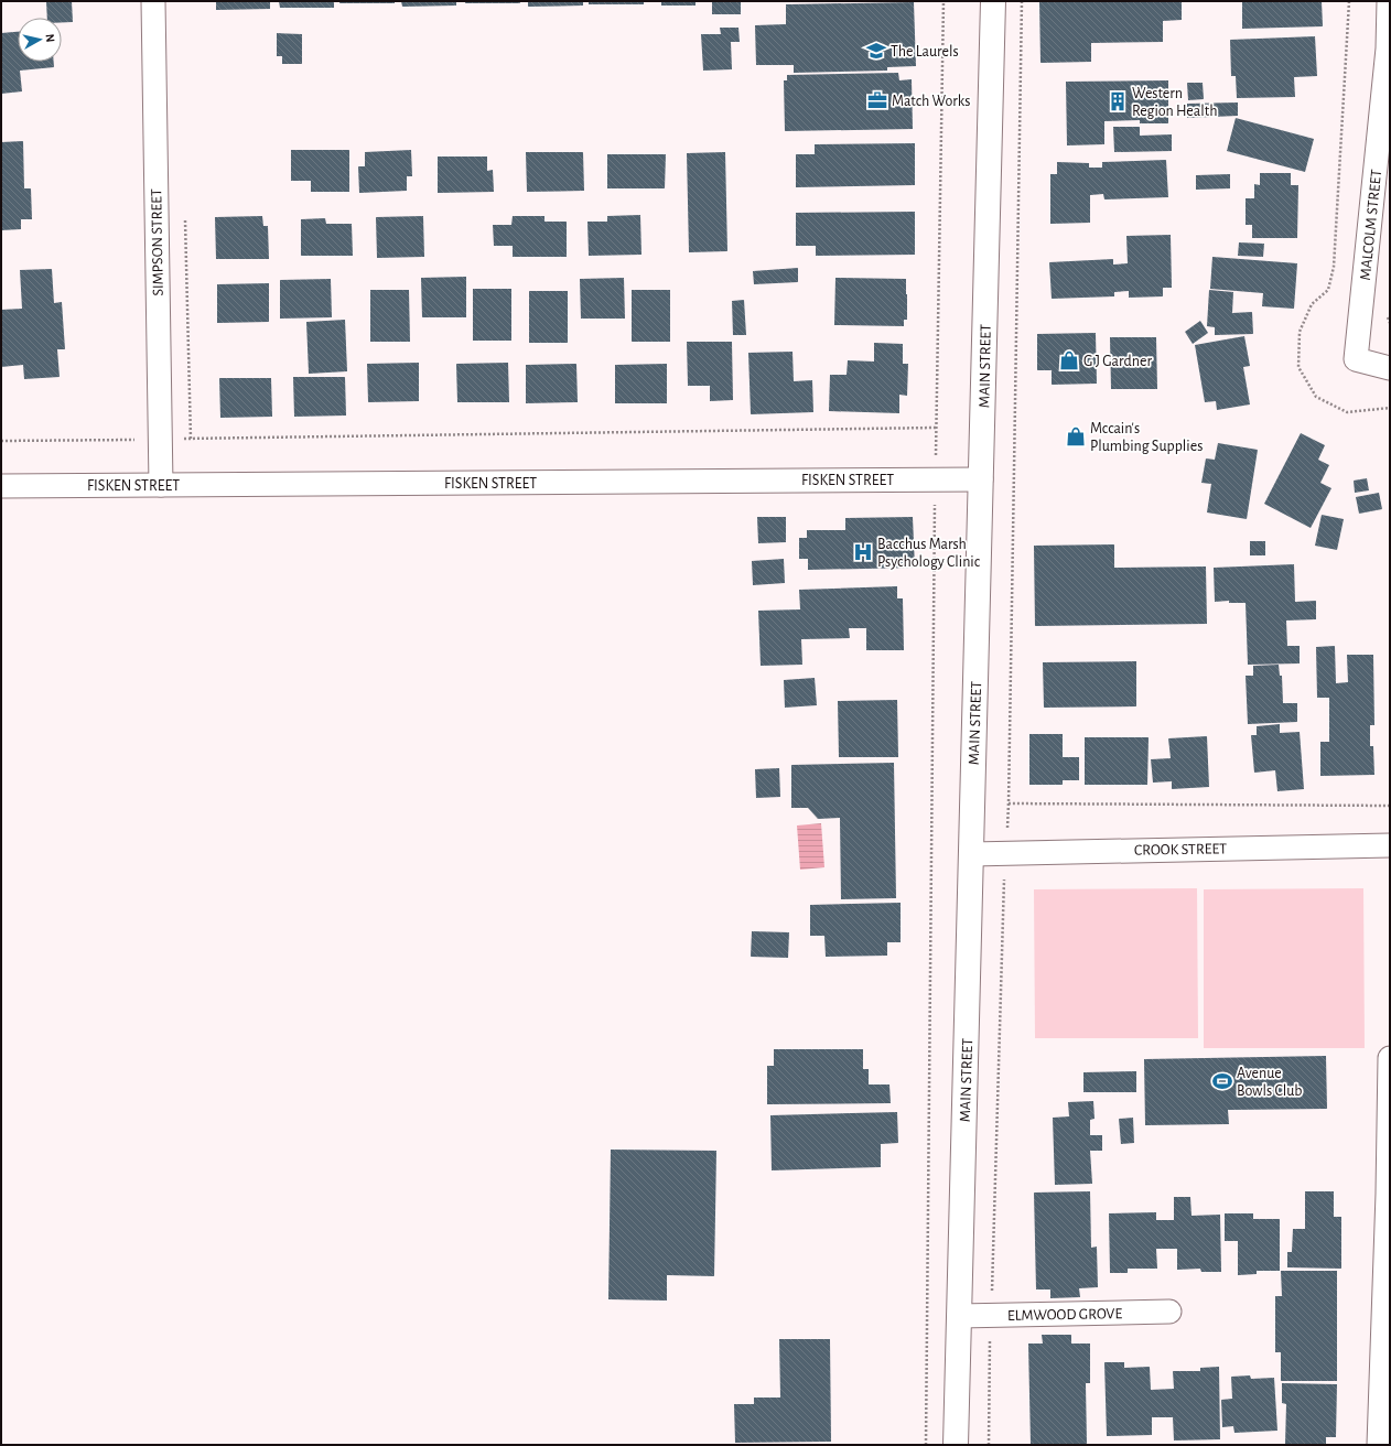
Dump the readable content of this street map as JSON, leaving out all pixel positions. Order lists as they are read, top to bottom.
{
  "streets": {
    "main road": ["MAIN STREET"],
    "street": [
      "MALCOLM STREET",
      "SIMPSON STREET",
      "FISKEN STREET",
      "CROOK STREET",
      "ELMWOOD GROVE"
    ]
  },
  "crossings": [
    ["SIMPSON STREET", "FISKEN STREET"],
    ["MAIN STREET", "FISKEN STREET"],
    ["MAIN STREET", "CROOK STREET"],
    ["MAIN STREET", "ELMWOOD GROVE"]
  ],
  "places": {
    "school or university": ["The Laurels"],
    "office": ["Match Works"],
    "building": ["Western Region Health"],
    "shop": ["G J Gardner", "Mccain's Plumbing Supplies"],
    "hospital": ["Bacchus Marsh Psychology Clinic"],
    "sports": ["Avenue Bowls Club"]
  },
  "north": "right"
}
